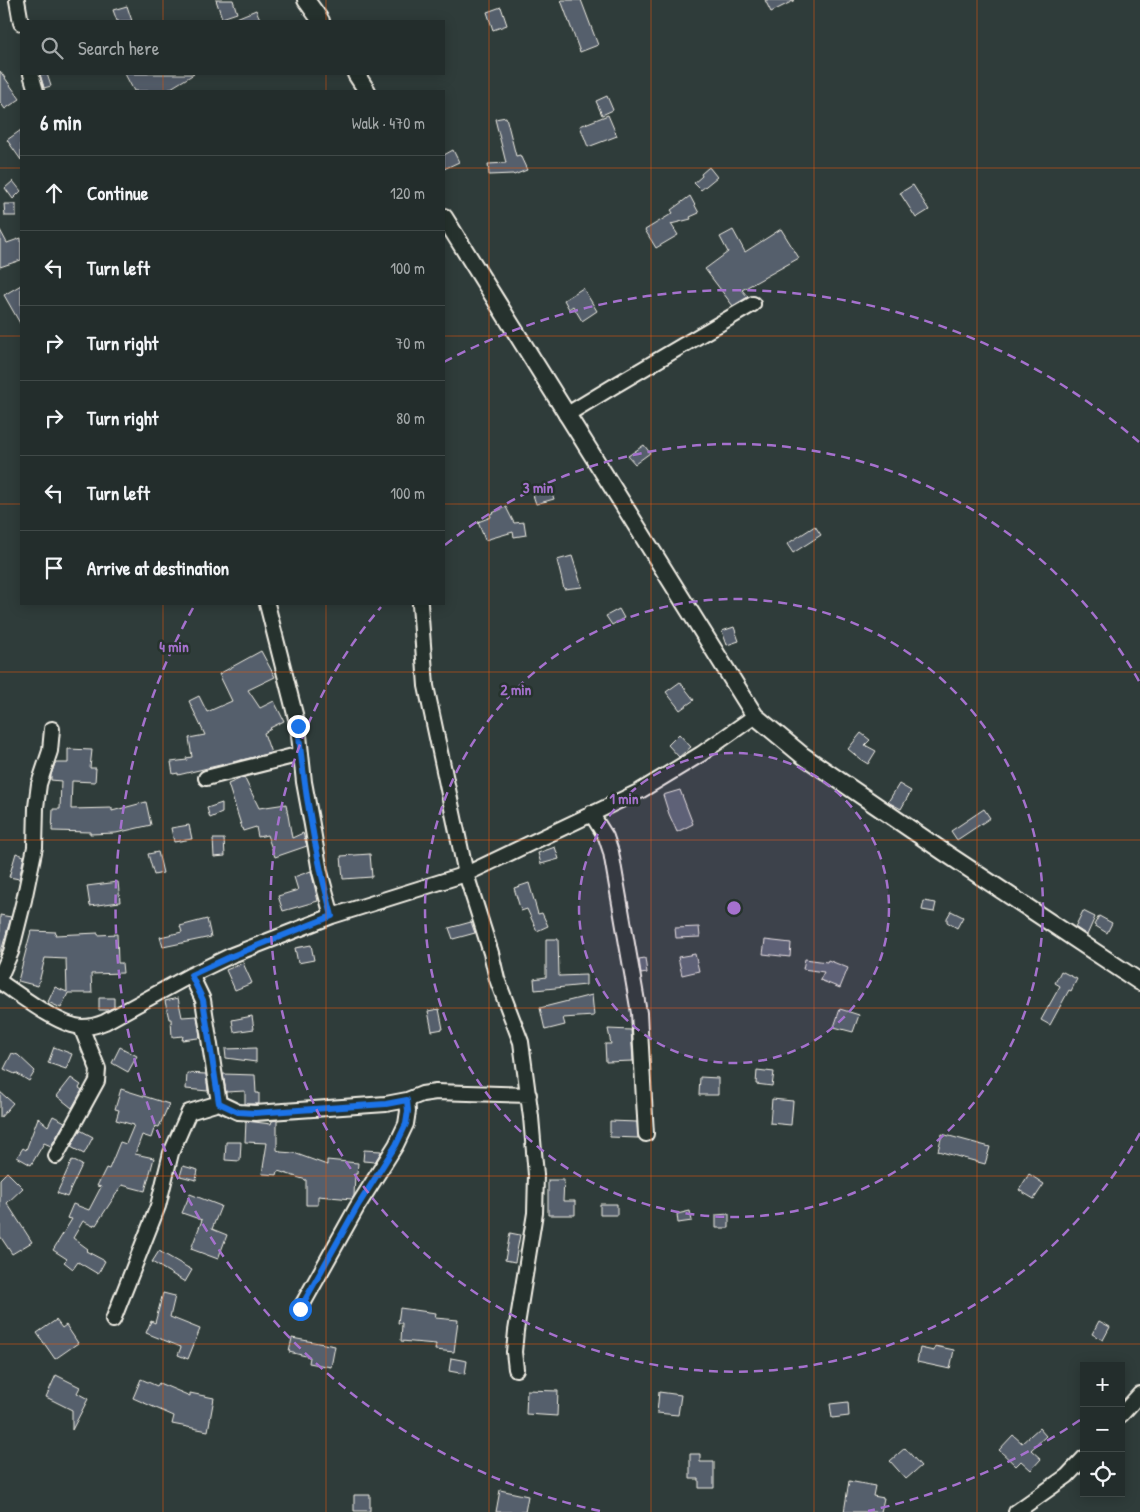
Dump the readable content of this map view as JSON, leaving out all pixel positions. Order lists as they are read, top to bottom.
{
  "page": {
    "search": "Search here",
    "heading": ["6 min", "Walk · 470 m"],
    "list": [
      ["Continue", "120 m"],
      ["Turn left", "100 m"],
      ["Turn right", "70 m"],
      ["Turn right", "80 m"],
      ["Turn left", "100 m"],
      "Arrive at destination"
    ],
    "map_buttons": ["+", "−"]
  },
  "rings": [
    "3 min",
    "4 min",
    "2 min",
    "1 min"
  ]
}
